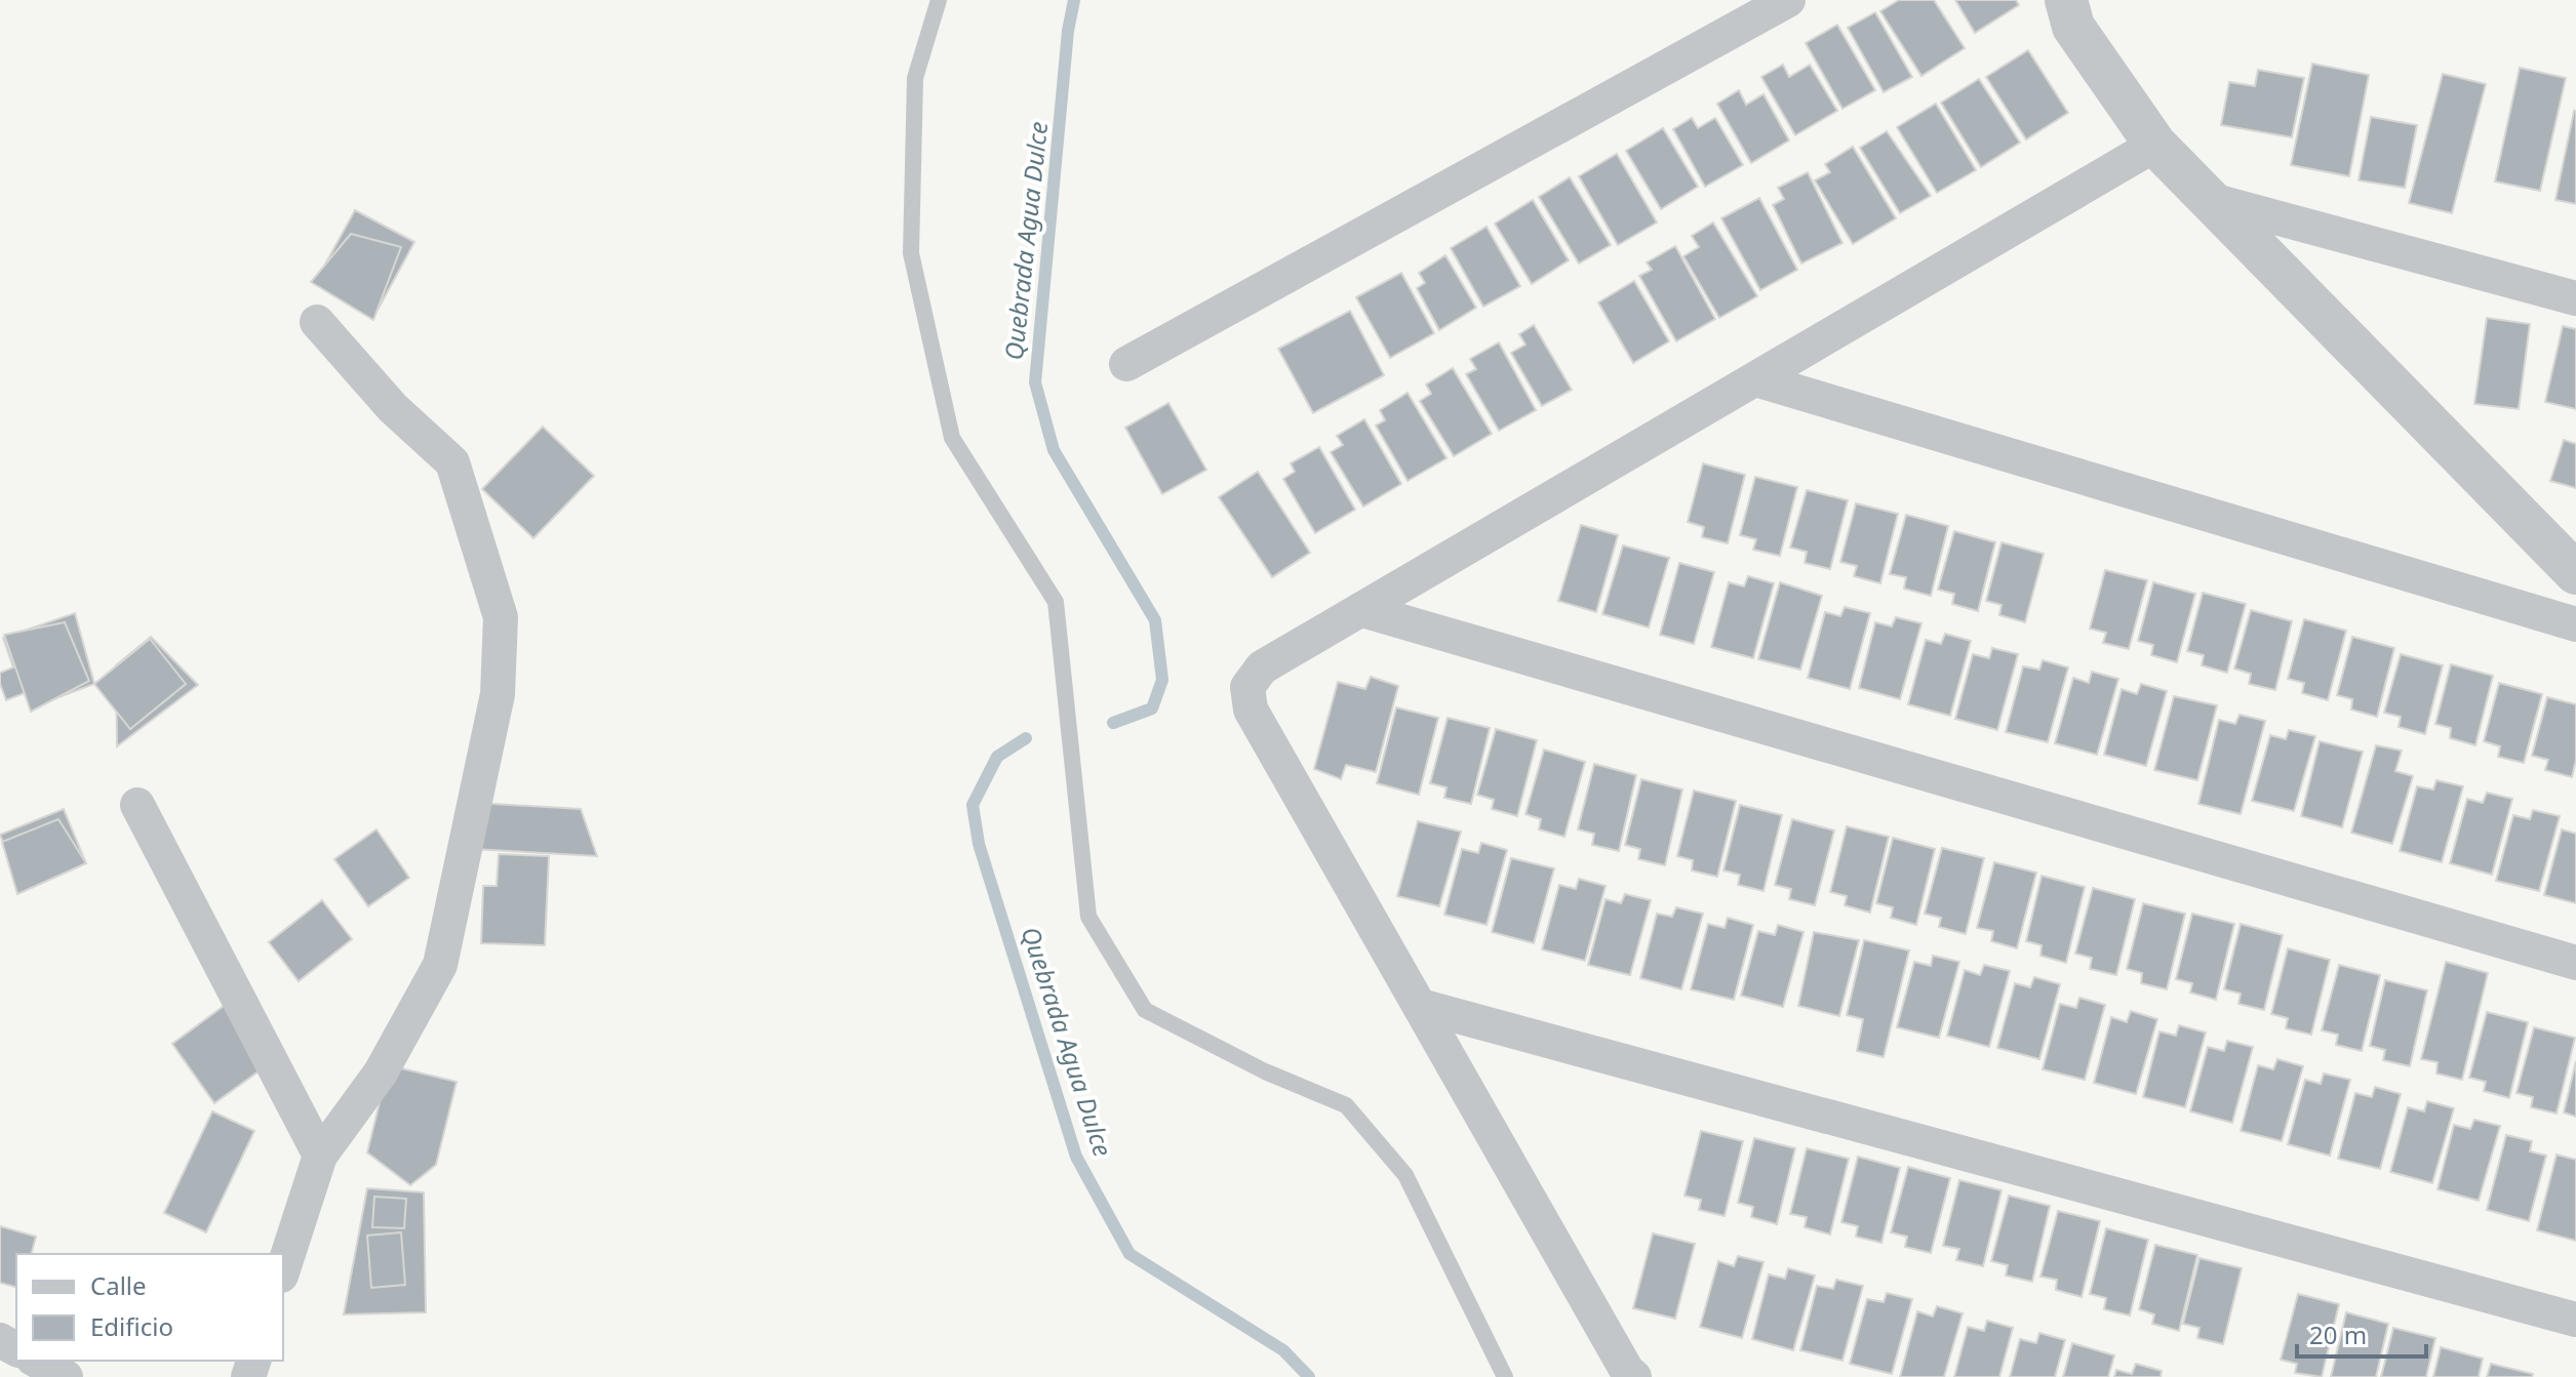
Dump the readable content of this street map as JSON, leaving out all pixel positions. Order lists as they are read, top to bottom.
{
  "water": ["Quebrada Agua Dulce"],
  "legend": ["Calle", "Edificio"],
  "scale_bar": "20 m"
}
